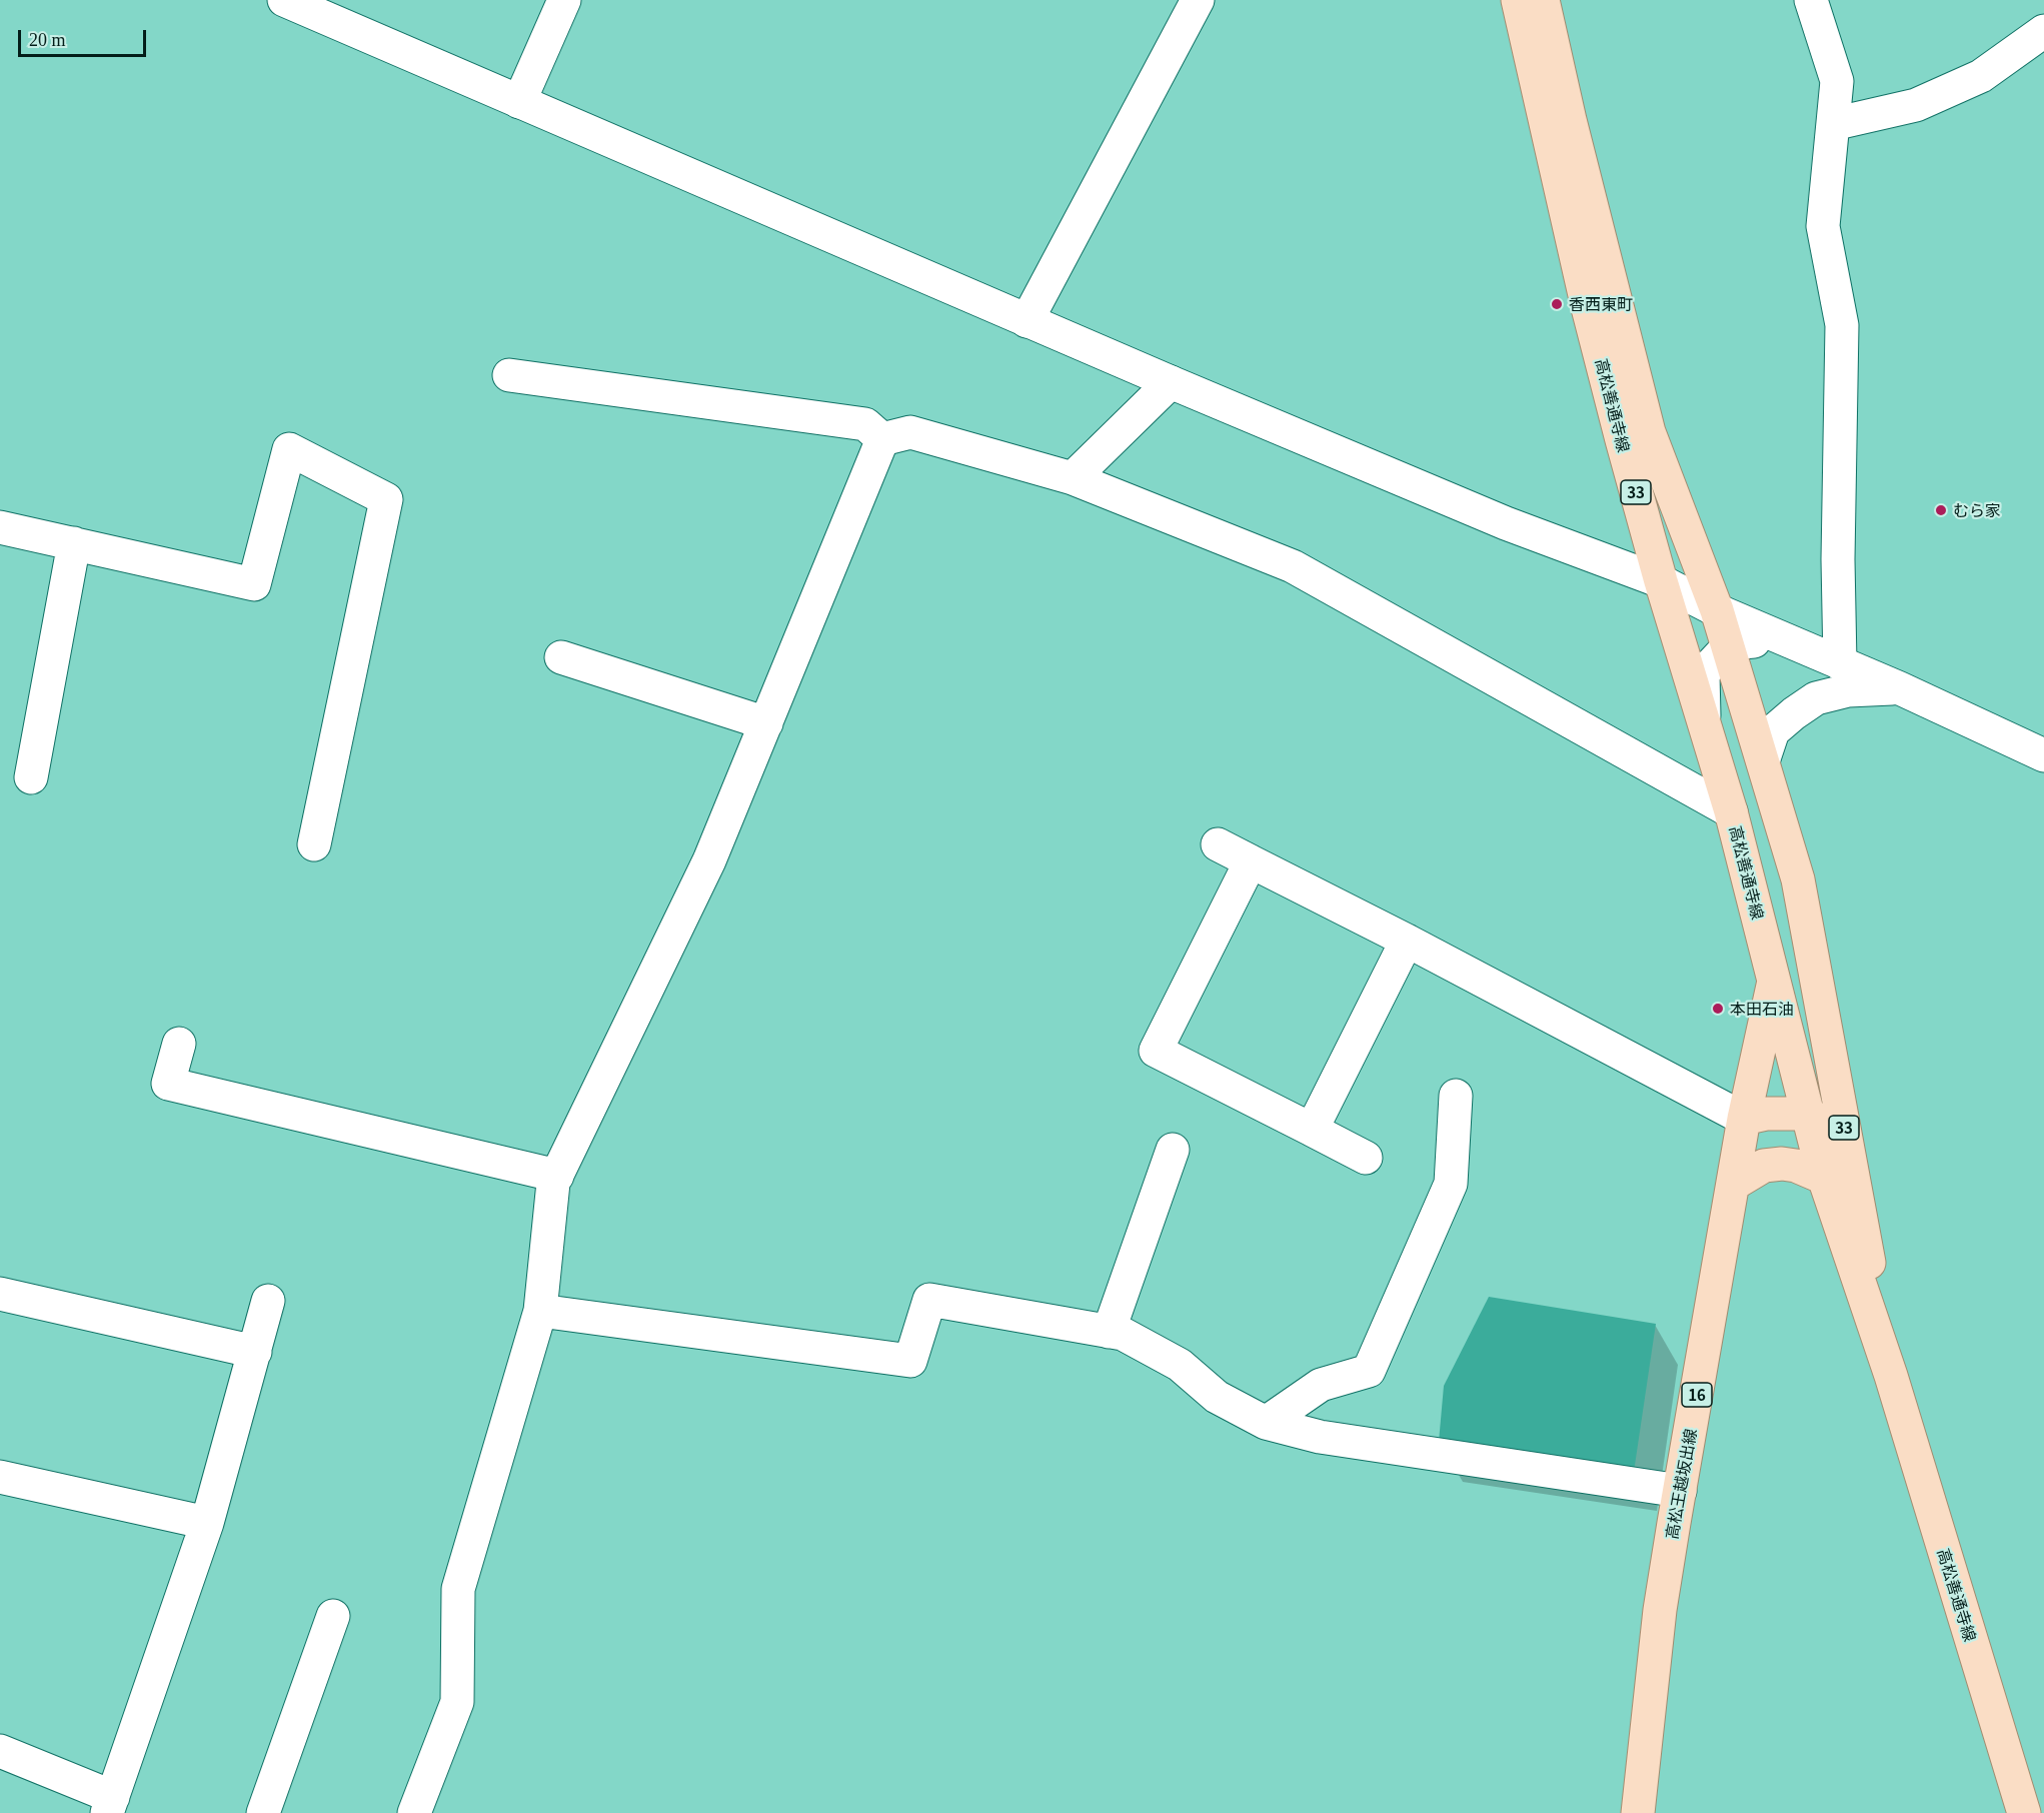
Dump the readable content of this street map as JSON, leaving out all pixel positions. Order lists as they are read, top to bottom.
{
  "streets": {
    "main road": [
      "高松善通寺線",
      "33",
      "16",
      "高松王越坂出線"
    ]
  },
  "crossings": [
    ["高松善通寺線", "高松王越坂出線"]
  ],
  "places": ["香西東町", "むら家", "本田石油"],
  "scale_bar": "20 m"
}
